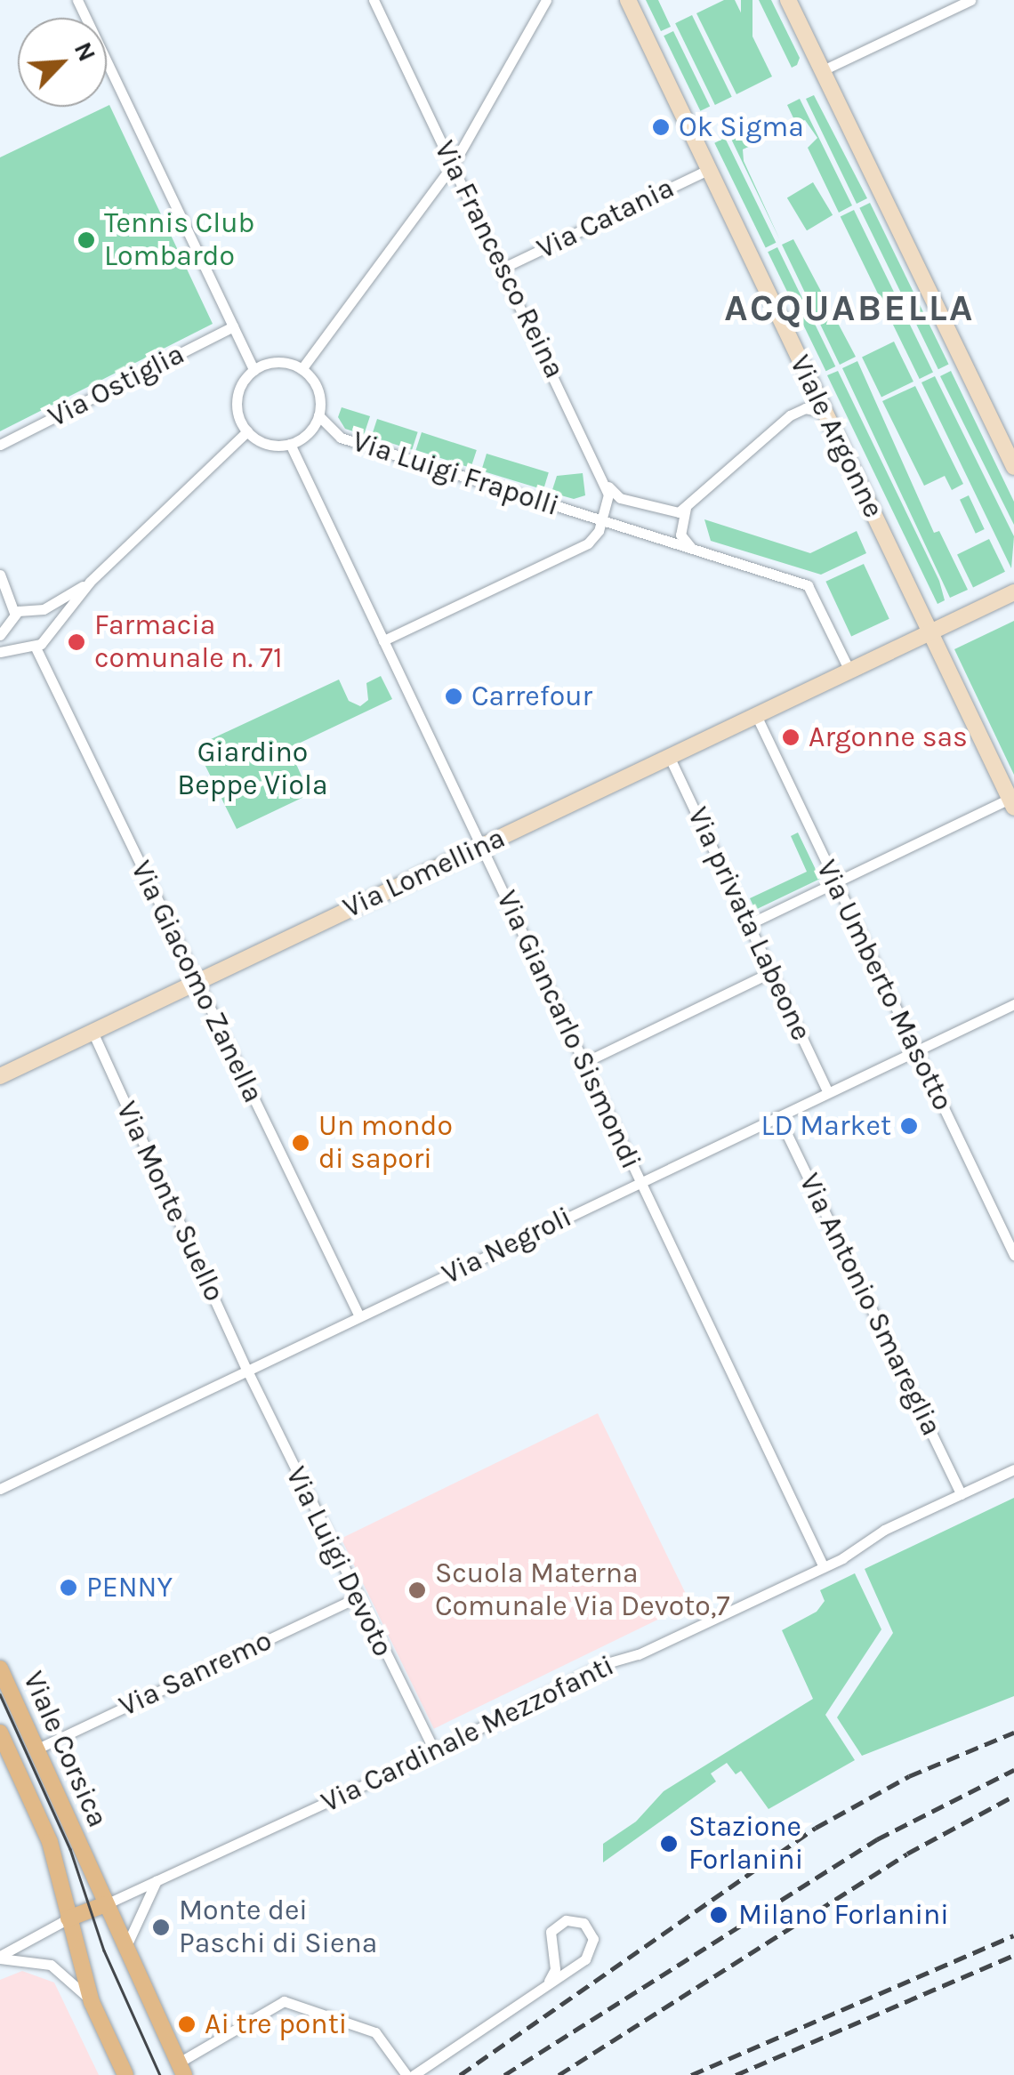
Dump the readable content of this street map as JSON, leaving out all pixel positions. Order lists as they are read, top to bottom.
{
  "streets": {
    "main road": ["Viale Corsica"],
    "street": [
      "Via Catania",
      "Via Francesco Reina",
      "Via Ostiglia",
      "Viale Argonne",
      "Via Luigi Frapolli",
      "Via Lomellina",
      "Via privata Labeone",
      "Via Giacomo Zanella",
      "Via Umberto Masotto",
      "Via Giancarlo Sismondi",
      "Via Monte Suello",
      "Via Negroli",
      "Via Antonio Smareglia",
      "Via Luigi Devoto",
      "Via Sanremo",
      "Via Cardinale Mezzofanti"
    ]
  },
  "crossings": [
    ["Via Catania", "Via Francesco Reina"],
    ["Via Catania", "Viale Argonne"],
    ["Viale Argonne", "Via Lomellina"],
    ["Via Luigi Frapolli", "Via Lomellina"],
    ["Via Luigi Frapolli", "Via Giancarlo Sismondi"],
    ["Via Lomellina", "Via privata Labeone"],
    ["Via Lomellina", "Via Giacomo Zanella"],
    ["Via Lomellina", "Via Umberto Masotto"],
    ["Via Lomellina", "Via Giancarlo Sismondi"],
    ["Via Lomellina", "Via Monte Suello"],
    ["Via privata Labeone", "Via Negroli"],
    ["Via Giacomo Zanella", "Via Negroli"],
    ["Via Umberto Masotto", "Via Negroli"],
    ["Via Giancarlo Sismondi", "Via Negroli"],
    ["Via Giancarlo Sismondi", "Via Cardinale Mezzofanti"],
    ["Via Monte Suello", "Via Negroli"],
    ["Via Monte Suello", "Via Luigi Devoto"],
    ["Via Negroli", "Via Antonio Smareglia"],
    ["Via Negroli", "Via Luigi Devoto"],
    ["Via Antonio Smareglia", "Via Cardinale Mezzofanti"],
    ["Via Luigi Devoto", "Via Sanremo"],
    ["Via Luigi Devoto", "Via Cardinale Mezzofanti"],
    ["Via Sanremo", "Viale Corsica"],
    ["Via Cardinale Mezzofanti", "Viale Corsica"]
  ],
  "districts": ["ACQUABELLA"],
  "parks": ["Giardino Beppe Viola"],
  "places": [
    "Ok Sigma",
    "Tennis Club Lombardo",
    "Farmacia comunale n. 71",
    "Carrefour",
    "Argonne sas",
    "LD Market",
    "Un mondo di sapori",
    "PENNY",
    "Scuola Materna Comunale Via Devoto,7",
    "Stazione Forlanini",
    "Milano Forlanini",
    "Monte dei Paschi di Siena",
    "Ai tre ponti"
  ],
  "north": "top right"
}
